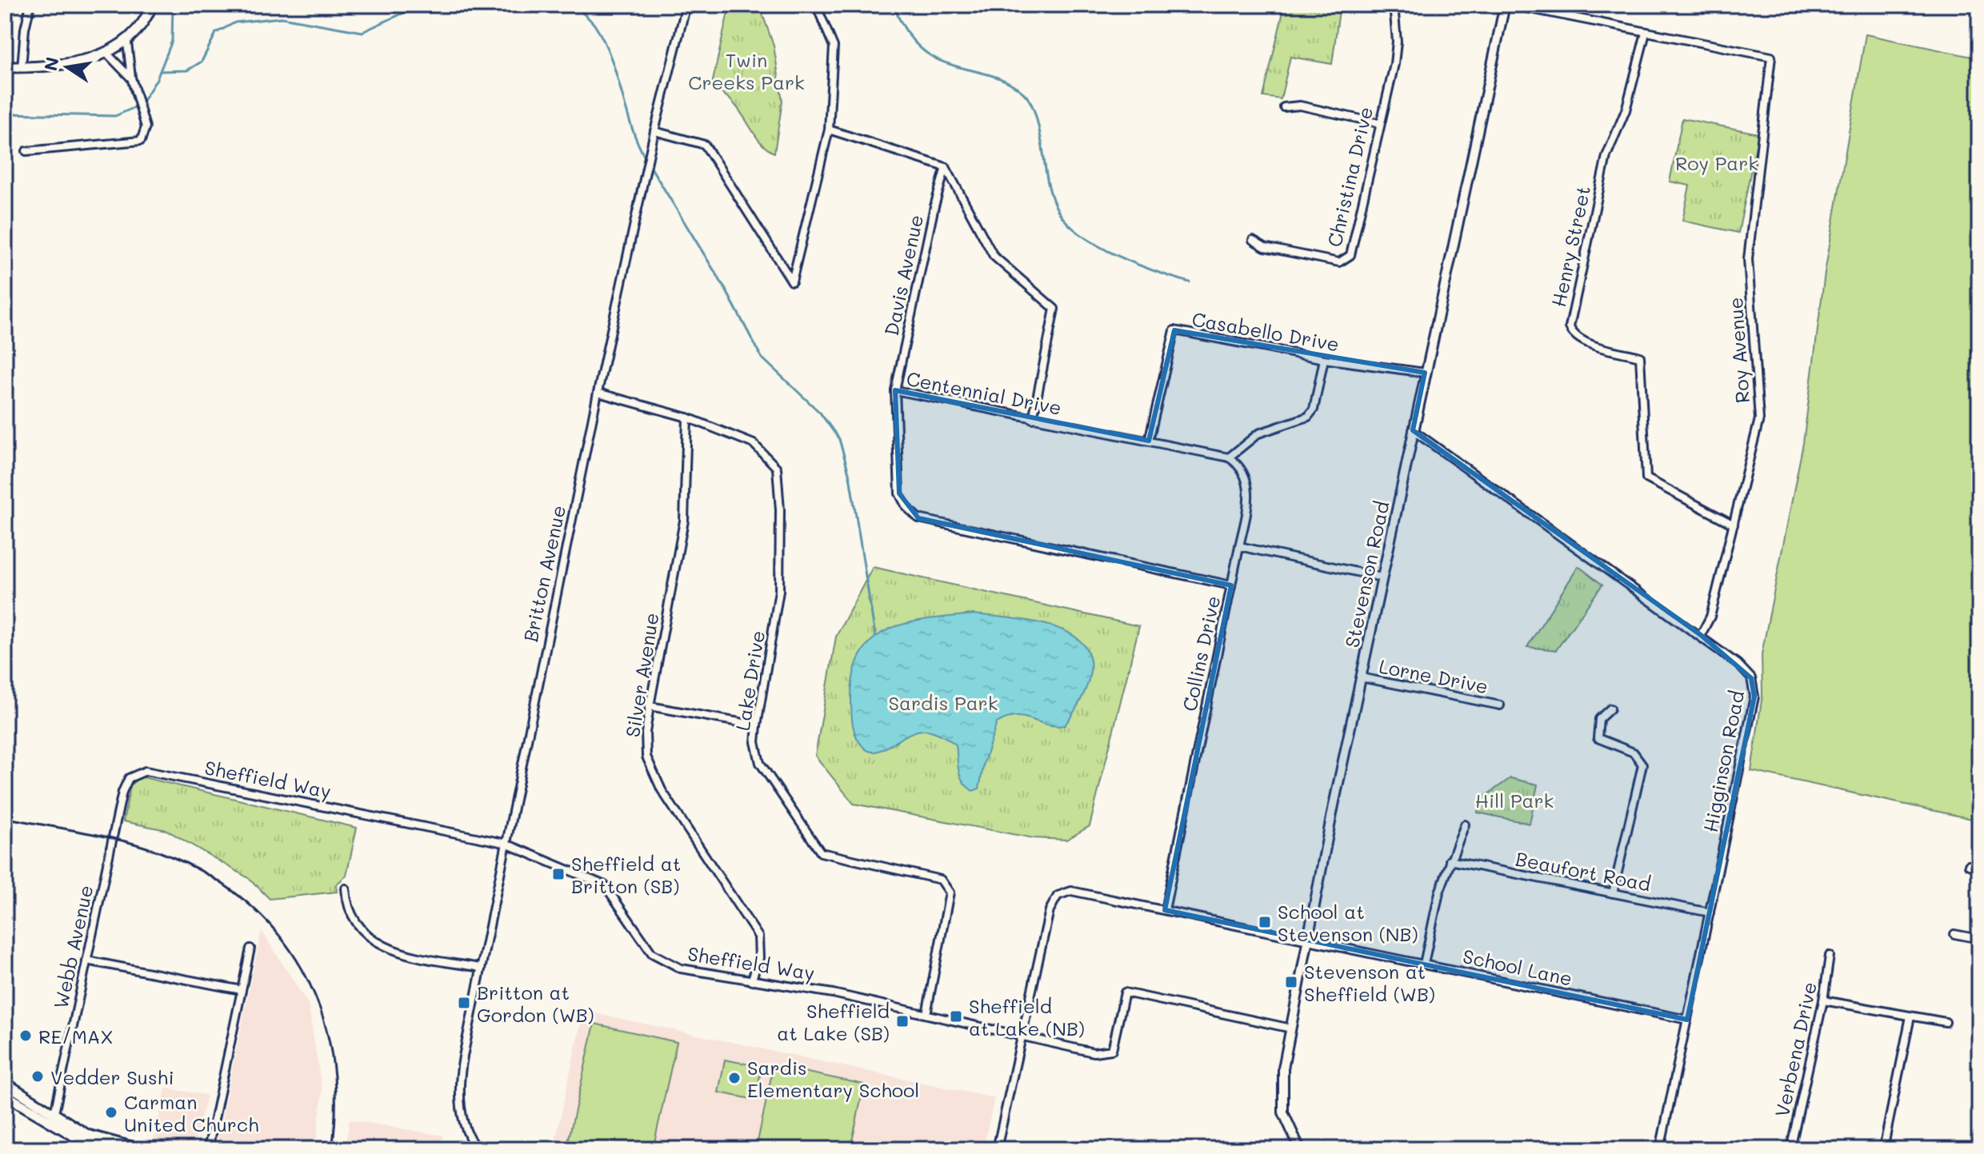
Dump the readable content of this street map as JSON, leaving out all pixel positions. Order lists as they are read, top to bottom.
{
  "streets": {
    "street": [
      "Christina Drive",
      "Henry Street",
      "Davis Avenue",
      "Casabello Drive",
      "Roy Avenue",
      "Centennial Drive",
      "Britton Avenue",
      "Stevenson Road",
      "Collins Drive",
      "Silver Avenue",
      "Lorne Drive",
      "Lake Drive",
      "Higginson Road",
      "Sheffield Way",
      "Beaufort Road",
      "Webb Avenue",
      "School Lane",
      "Verbena Drive"
    ]
  },
  "crossings": [
    ["Henry Street", "Roy Avenue"],
    ["Davis Avenue", "Centennial Drive"],
    ["Casabello Drive", "Centennial Drive"],
    ["Casabello Drive", "Stevenson Road"],
    ["Roy Avenue", "Higginson Road"],
    ["Centennial Drive", "Collins Drive"],
    ["Britton Avenue", "Lake Drive"],
    ["Britton Avenue", "Sheffield Way"],
    ["Stevenson Road", "Lorne Drive"],
    ["Stevenson Road", "Higginson Road"],
    ["Stevenson Road", "Sheffield Way"],
    ["Stevenson Road", "School Lane"],
    ["Collins Drive", "School Lane"],
    ["Silver Avenue", "Lake Drive"],
    ["Silver Avenue", "Sheffield Way"],
    ["Lake Drive", "Sheffield Way"],
    ["Higginson Road", "Beaufort Road"],
    ["Higginson Road", "School Lane"],
    ["Sheffield Way", "Webb Avenue"],
    ["Sheffield Way", "School Lane"]
  ],
  "parks": [
    "Twin Creeks Park",
    "Roy Park",
    "Sardis Park",
    "Hill Park"
  ],
  "places": {
    "transit": [
      "Sheffield at Britton (SB)",
      "School at Stevenson (NB)",
      "Stevenson at Sheffield (WB)",
      "Britton at Gordon (WB)",
      "Sheffield at Lake (NB)",
      "Sheffield at Lake (SB)"
    ],
    "other": [
      "RE/MAX",
      "Vedder Sushi",
      "Sardis Elementary School",
      "Carman United Church"
    ]
  },
  "north": "left"
}
